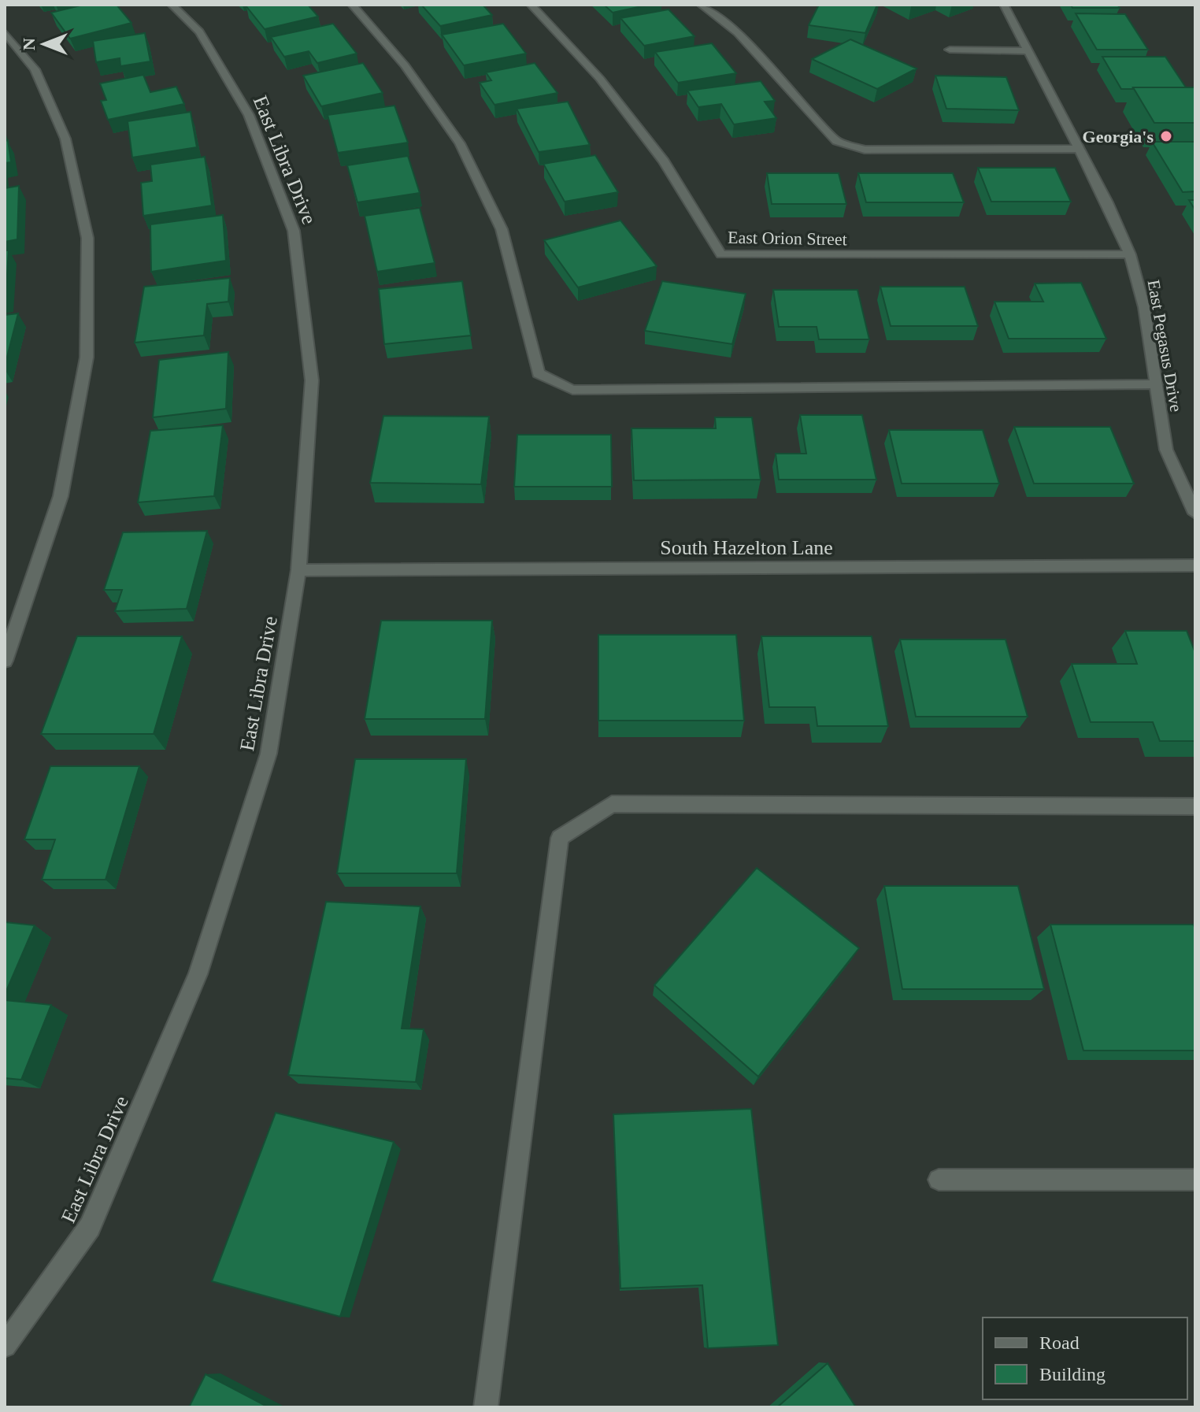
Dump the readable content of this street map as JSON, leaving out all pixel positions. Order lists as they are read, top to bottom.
{
  "streets": {
    "street": [
      "East Libra Drive",
      "East Orion Street",
      "East Pegasus Drive",
      "South Hazelton Lane"
    ]
  },
  "crossings": [
    ["East Libra Drive", "South Hazelton Lane"],
    ["East Orion Street", "East Pegasus Drive"]
  ],
  "places": ["Georgia's"],
  "legend": ["Road", "Building"],
  "north": "left"
}
